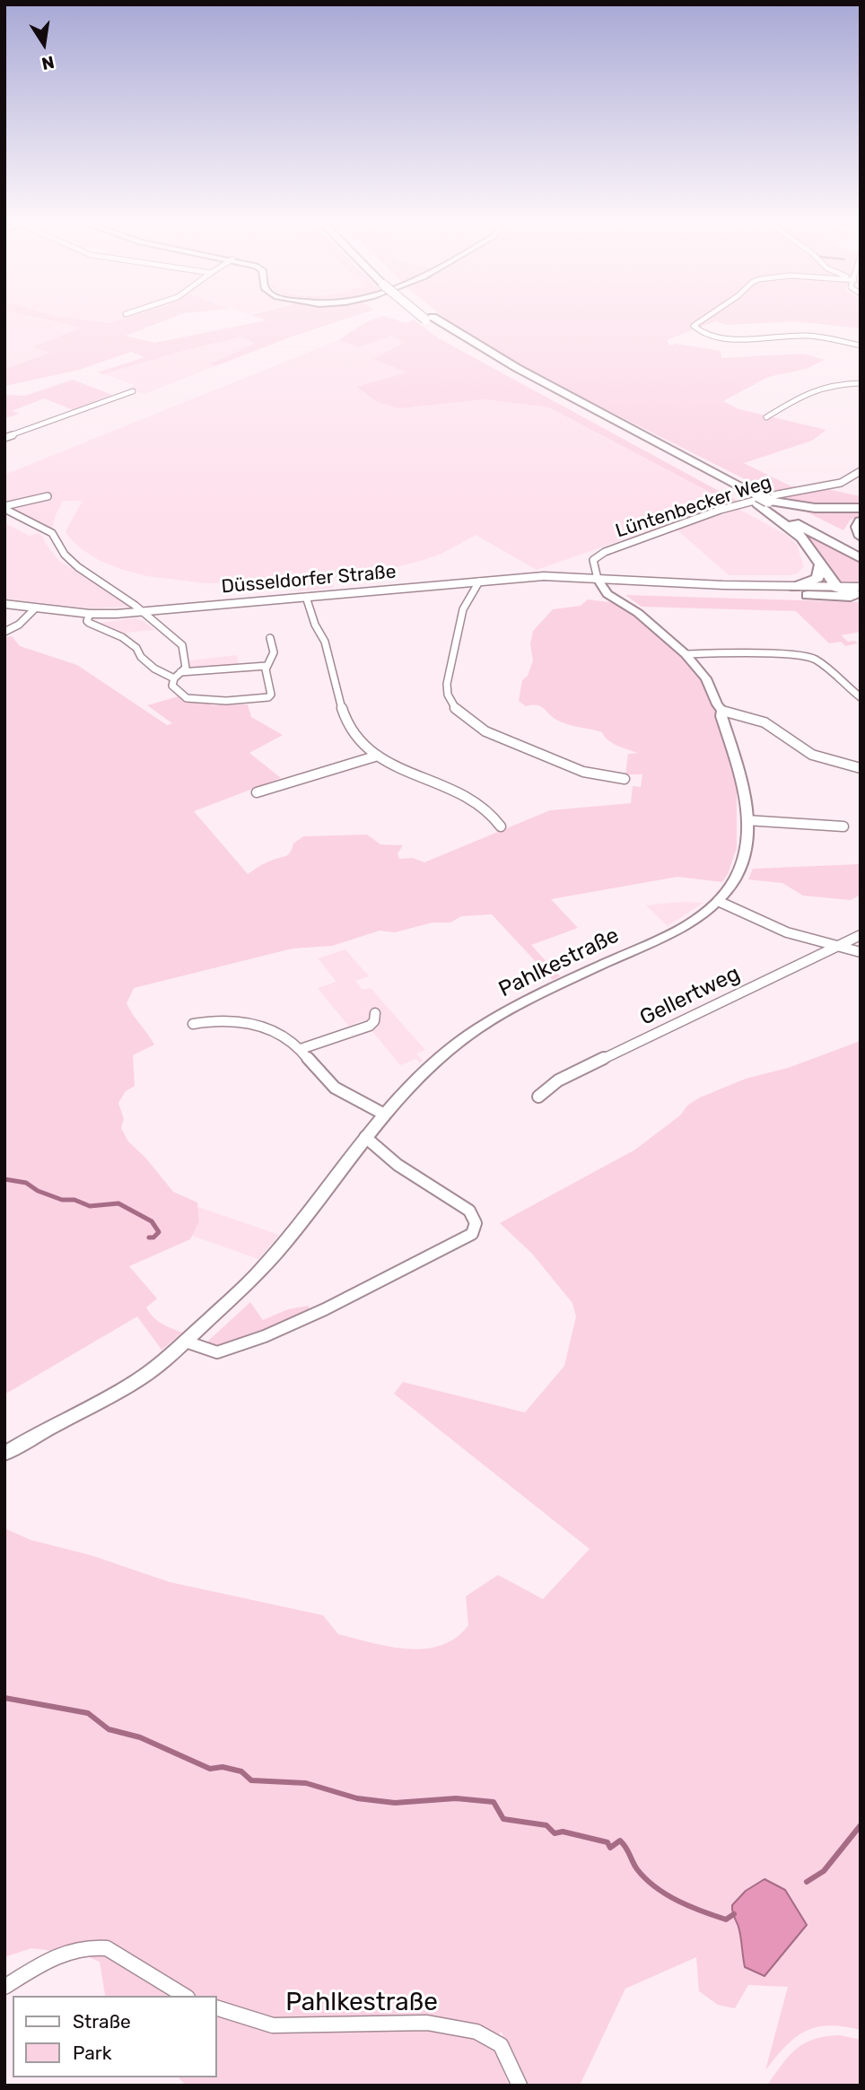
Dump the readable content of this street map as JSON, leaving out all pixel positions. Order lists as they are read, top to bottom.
{
  "streets": {
    "main road": ["Düsseldorfer Straße"],
    "street": ["Lüntenbecker Weg", "Pahlkestraße", "Gellertweg"]
  },
  "crossings": [
    ["Lüntenbecker Weg", "Düsseldorfer Straße"],
    ["Lüntenbecker Weg", "Pahlkestraße"],
    ["Düsseldorfer Straße", "Pahlkestraße"]
  ],
  "legend": ["Straße", "Park"],
  "north": "bottom"
}
